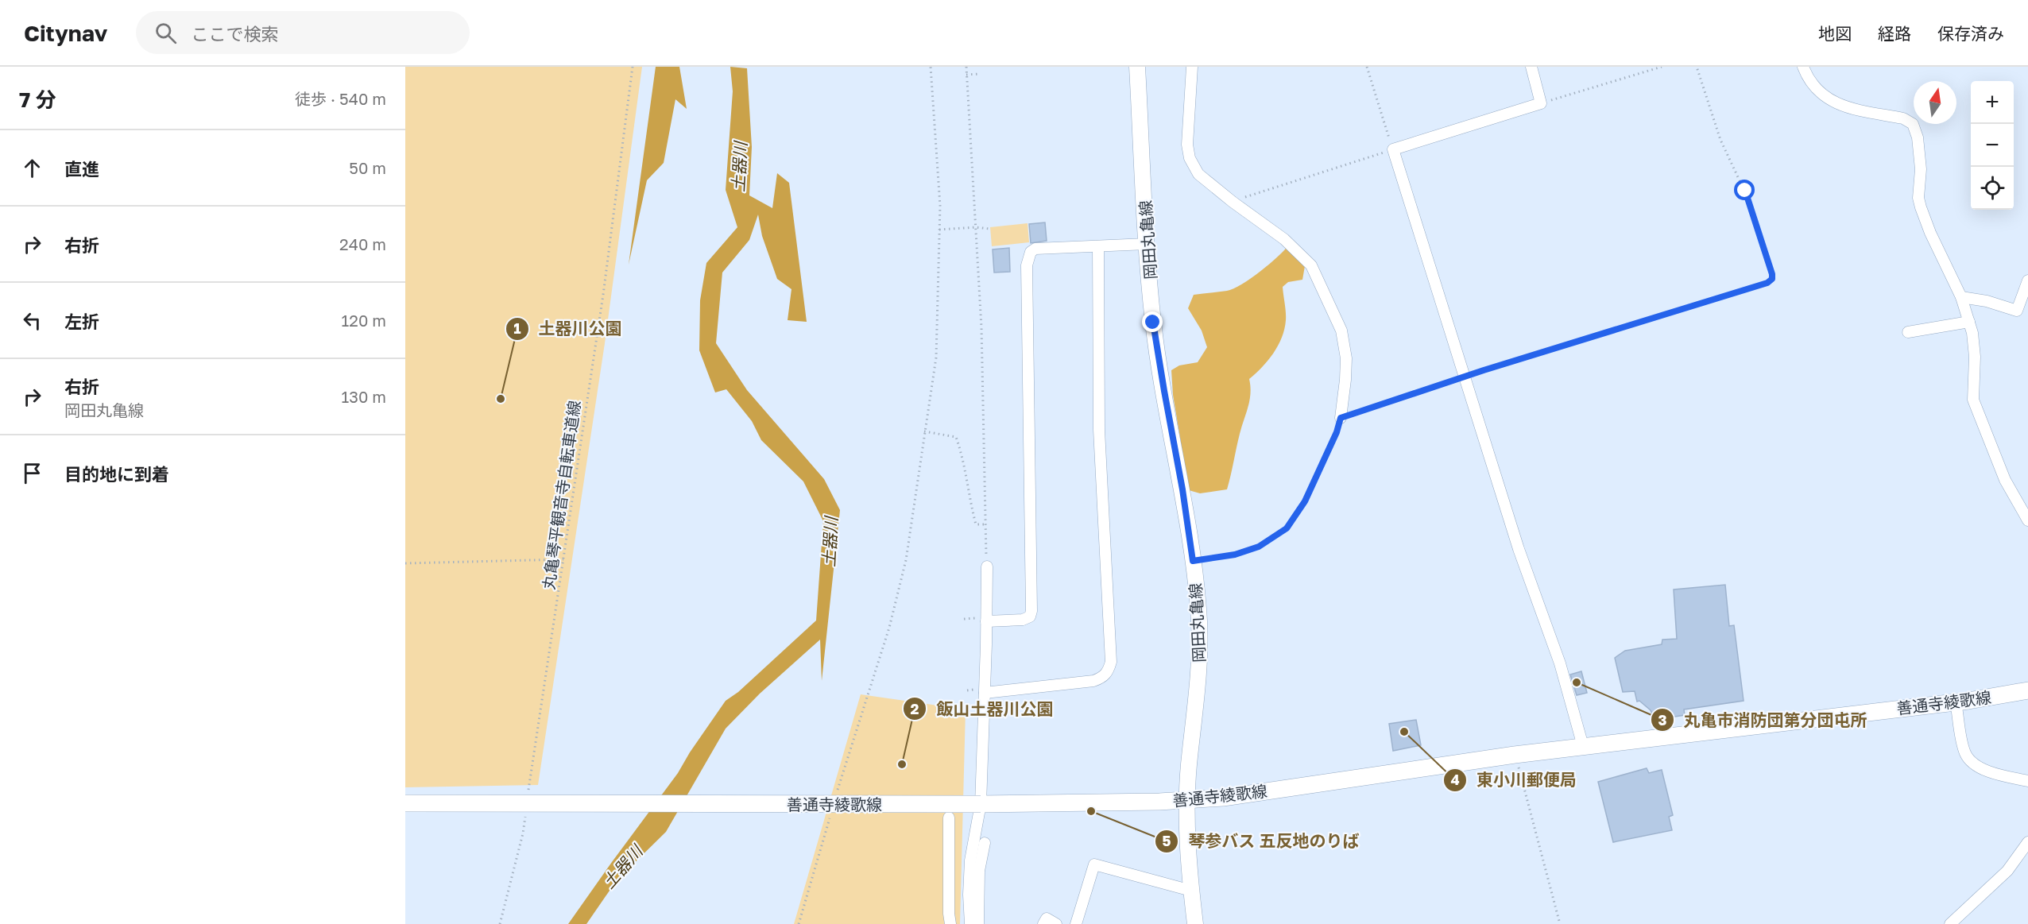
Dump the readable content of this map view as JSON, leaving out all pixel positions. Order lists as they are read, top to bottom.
{
  "streets": {
    "main road": ["岡田丸亀線", "善通寺綾歌線"],
    "path": ["丸亀琴平観音寺自転車道線"]
  },
  "crossings": [
    ["岡田丸亀線", "善通寺綾歌線"]
  ],
  "water": ["土器川"],
  "places": [
    "土器川公園",
    "丸亀市消防団第分団屯所",
    "東小川郵便局",
    "飯山土器川公園",
    "琴参バス 五反地のりば"
  ],
  "north": "top",
  "page": {
    "header": "Citynav",
    "search": "ここで検索",
    "nav": ["地図", "経路", "保存済み"],
    "heading": ["7 分", "徒歩 · 540 m"],
    "map_buttons": ["+", "−"],
    "list": [
      ["直進", "50 m"],
      ["右折", "240 m"],
      ["左折", "120 m"],
      ["右折", "岡田丸亀線", "130 m"],
      "目的地に到着"
    ]
  }
}
